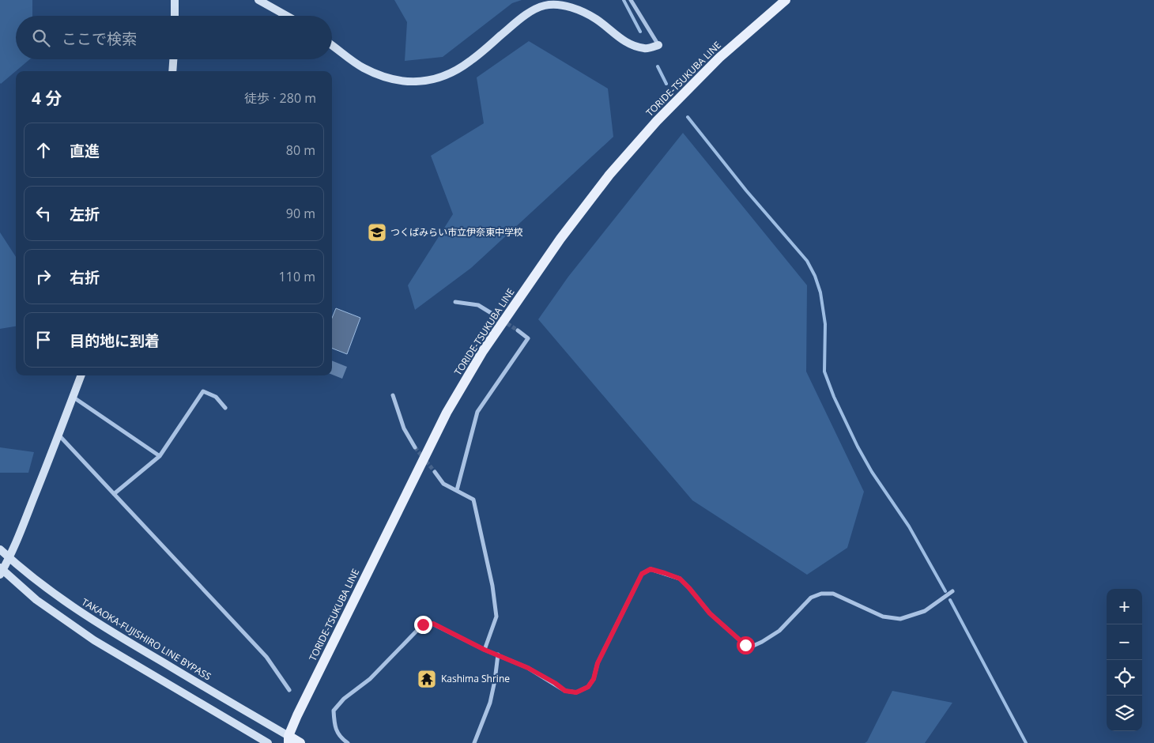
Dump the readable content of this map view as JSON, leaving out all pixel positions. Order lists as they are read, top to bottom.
{
  "streets": {
    "main road": ["TORIDE-TSUKUBA LINE"],
    "street": ["TAKAOKA-FUJISHIRO LINE BYPASS"]
  },
  "crossings": [
    ["TORIDE-TSUKUBA LINE", "TAKAOKA-FUJISHIRO LINE BYPASS"]
  ],
  "places": {
    "school or university": ["つくばみらい市立伊奈東中学校"],
    "temple": ["Kashima Shrine"]
  },
  "page": {
    "search": "ここで検索",
    "heading": ["4 分", "徒歩 · 280 m"],
    "list": [
      ["直進", "80 m"],
      ["左折", "90 m"],
      ["右折", "110 m"],
      "目的地に到着"
    ],
    "map_buttons": ["+", "−"]
  }
}
